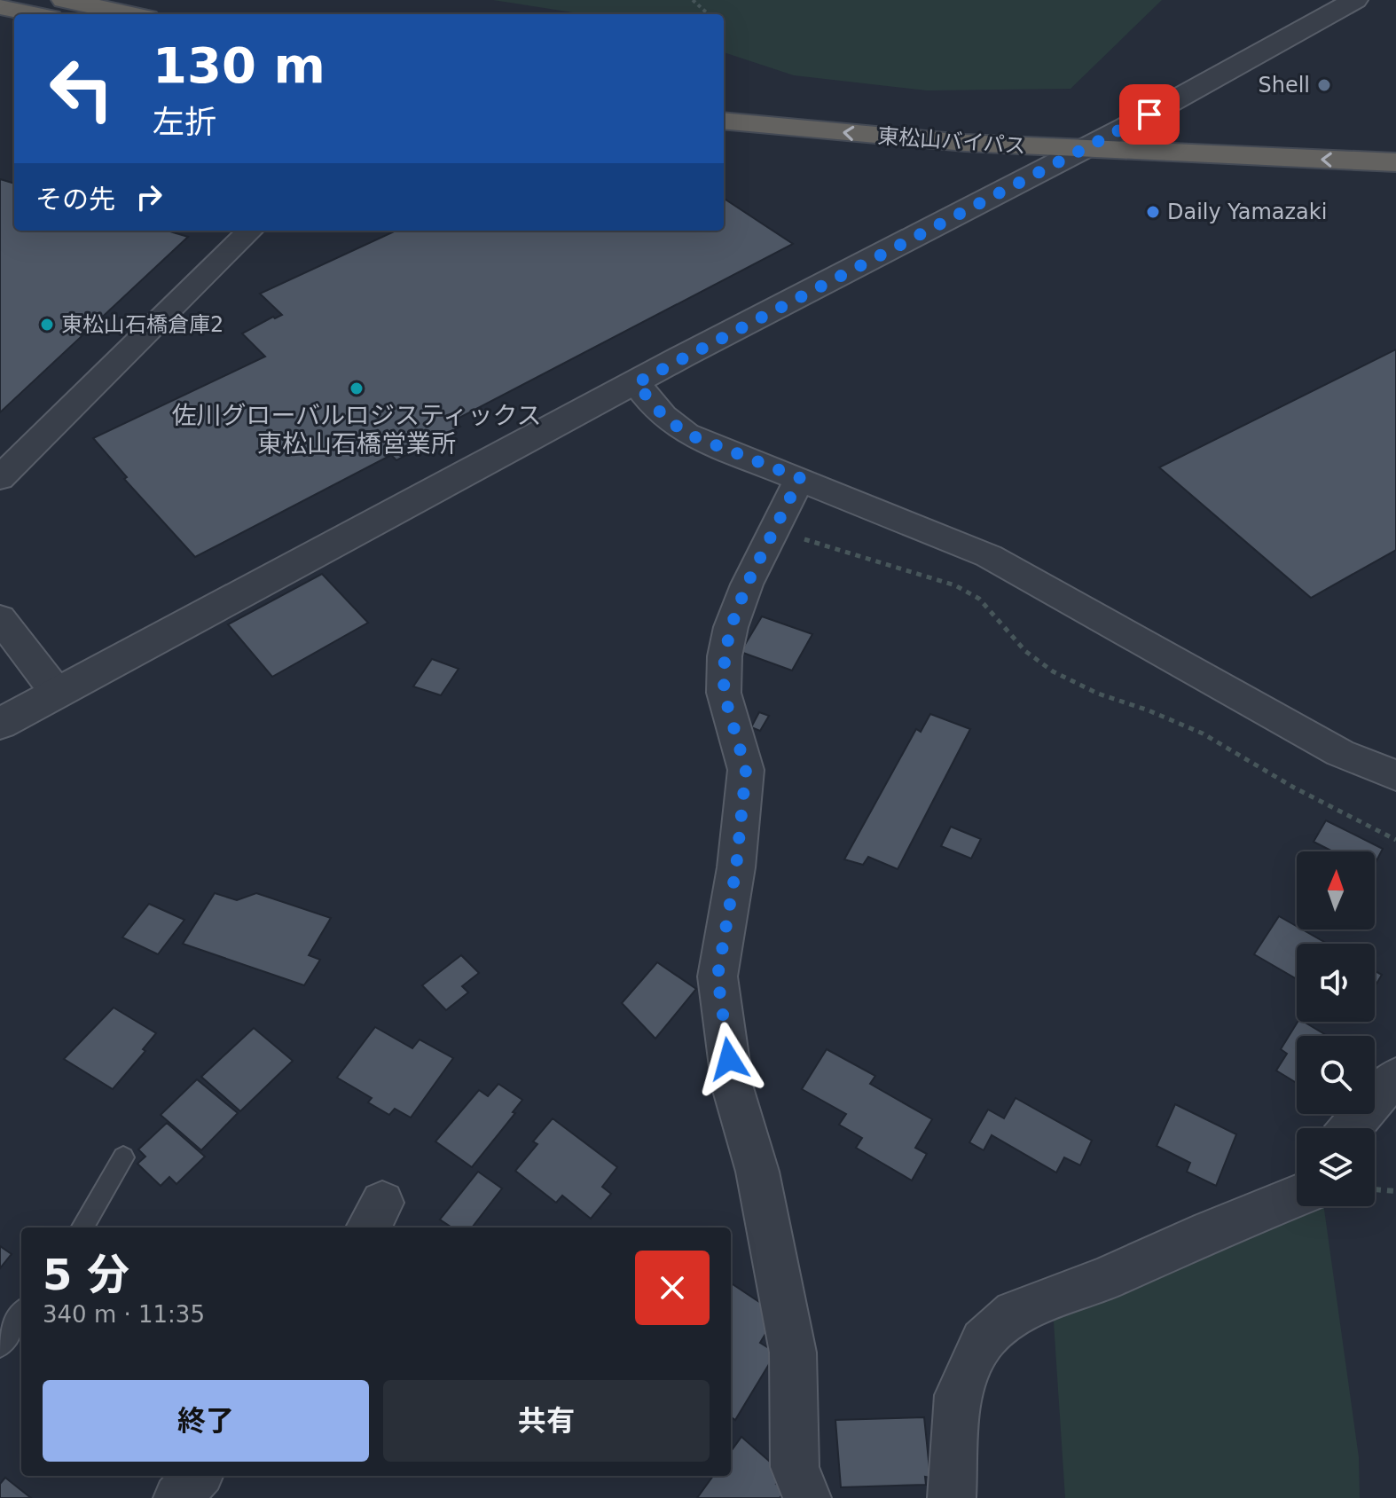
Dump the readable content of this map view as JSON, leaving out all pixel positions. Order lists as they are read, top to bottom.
{
  "streets": {
    "highway": ["東松山バイパス"]
  },
  "places": [
    "Shell",
    "Daily Yamazaki",
    "東松山石橋倉庫2",
    "佐川グローバルロジスティックス 東松山石橋営業所"
  ],
  "north": "top",
  "page": {
    "turn": ["130 m", "左折"],
    "then": "その先",
    "heading": ["5 分", "340 m · 11:35"],
    "buttons": ["終了", "共有"]
  }
}
